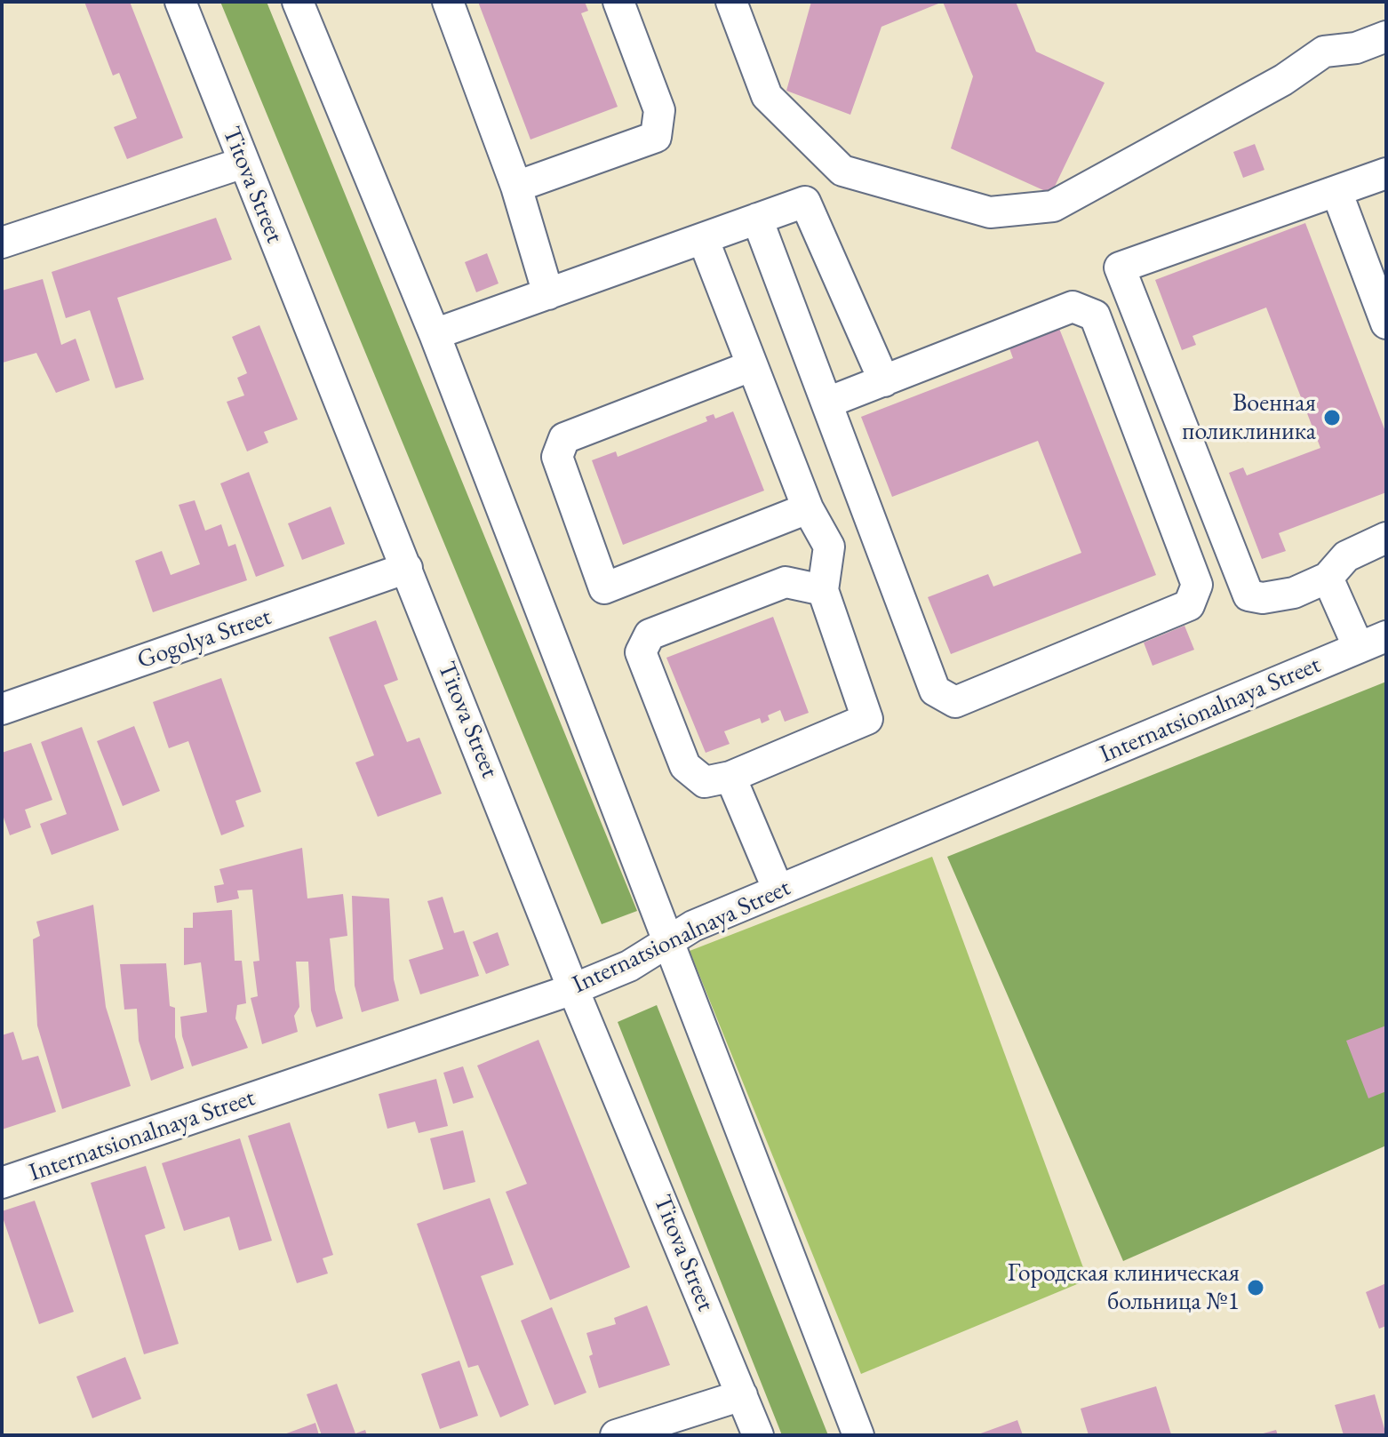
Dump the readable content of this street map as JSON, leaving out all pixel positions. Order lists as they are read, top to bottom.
{
  "streets": {
    "street": ["Titova Street", "Gogolya Street", "Internatsionalnaya Street"]
  },
  "crossings": [
    ["Titova Street", "Gogolya Street"],
    ["Titova Street", "Internatsionalnaya Street"]
  ],
  "places": ["Военная поликлиника", "Городская клиническая больница №1"]
}
